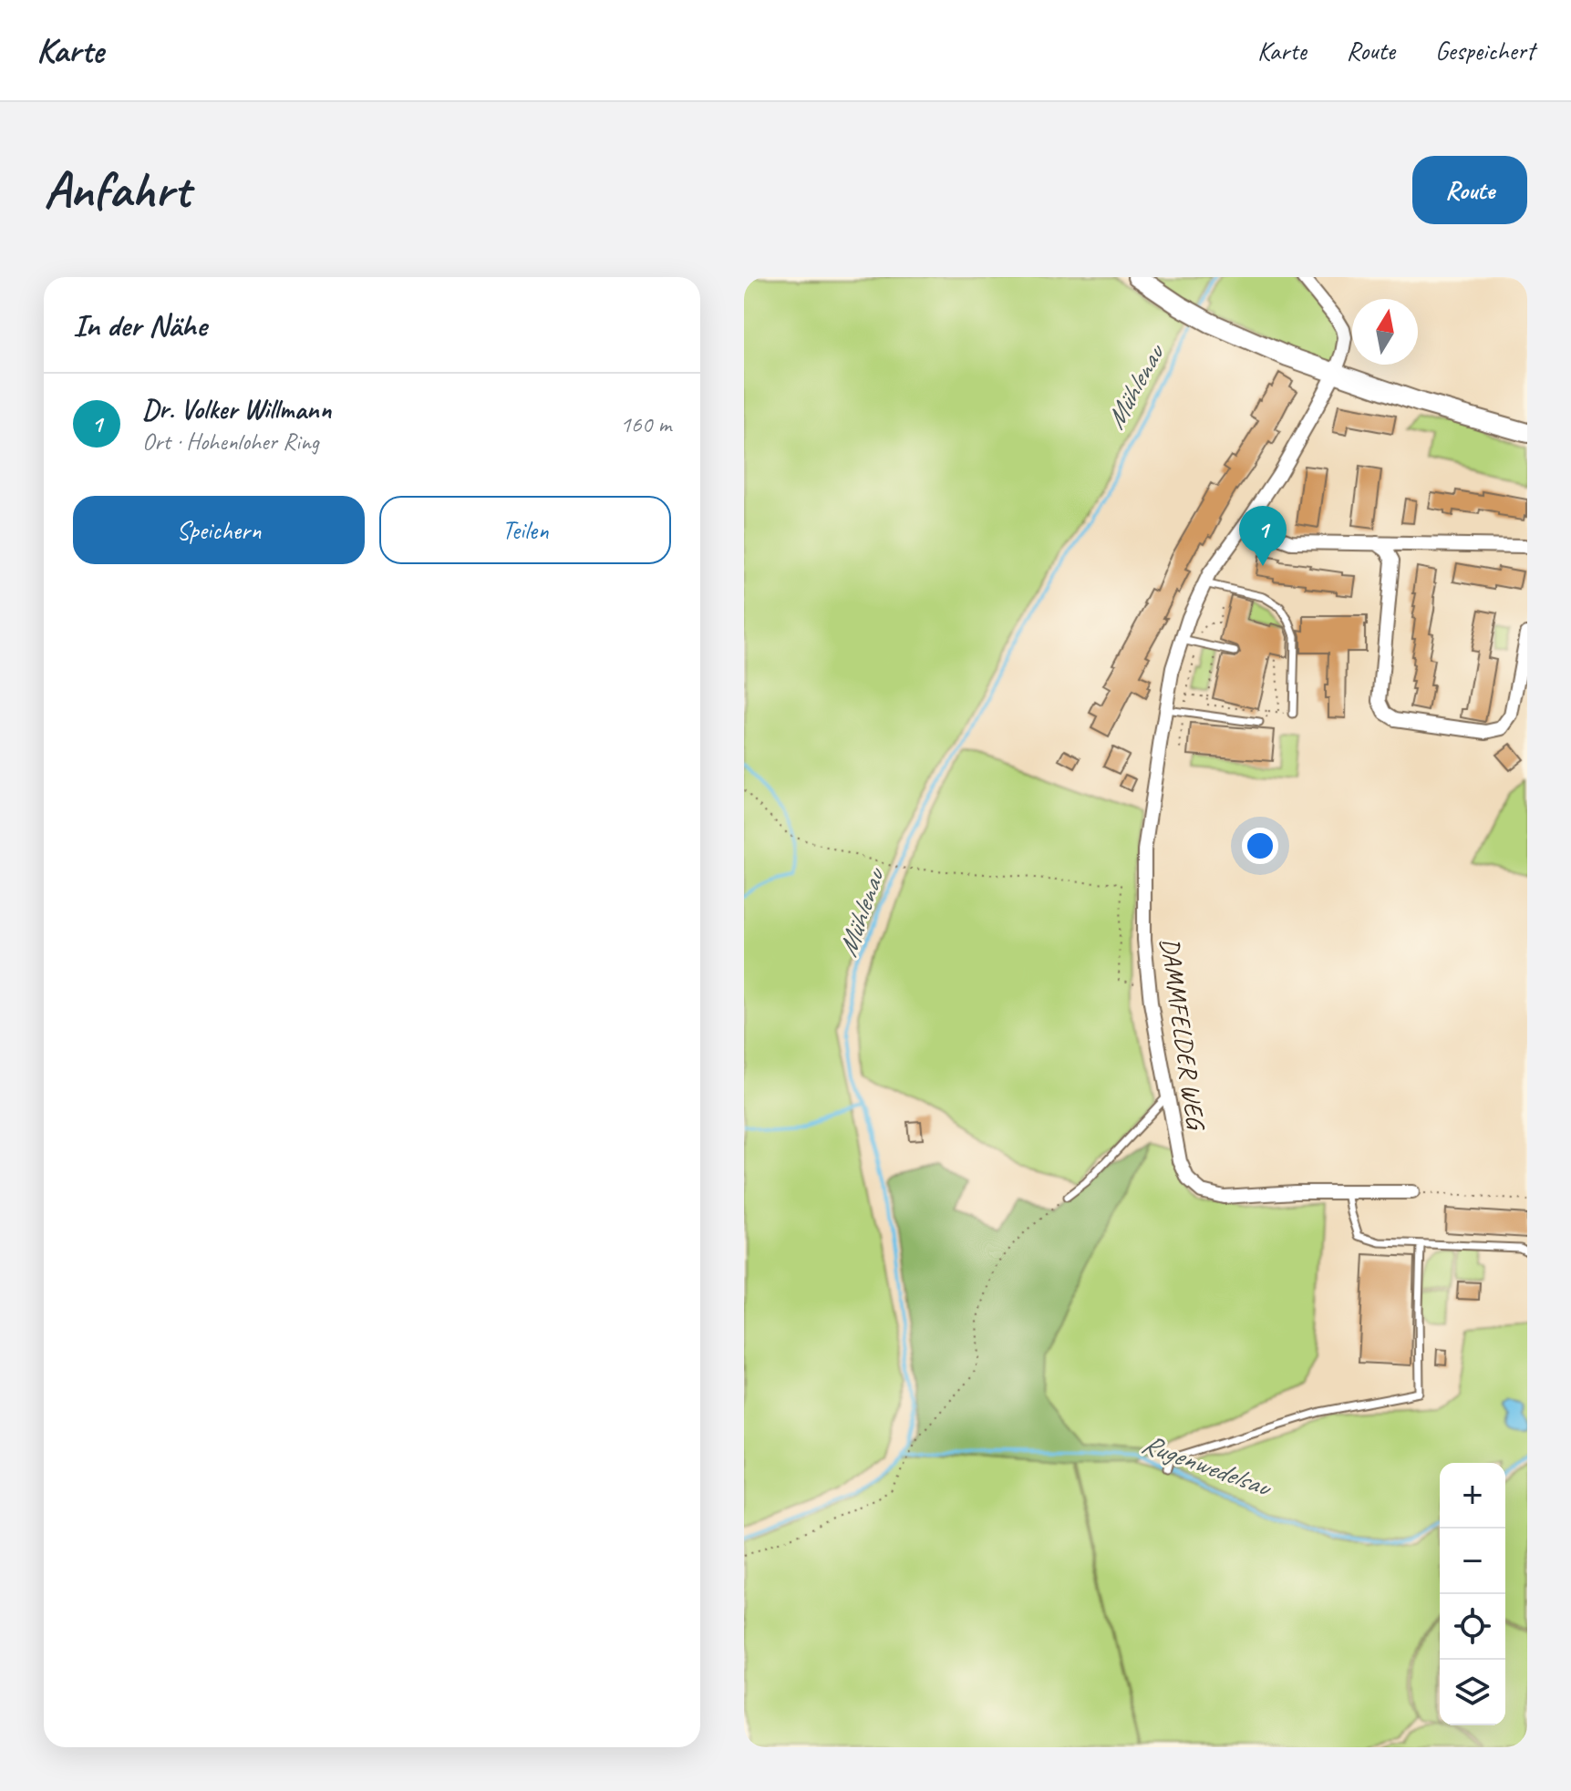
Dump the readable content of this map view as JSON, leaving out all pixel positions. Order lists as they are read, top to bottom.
{
  "streets": {
    "street": ["DAMMFELDER WEG"]
  },
  "water": ["Mühlenau", "Rugenwedelsau"],
  "north": "top",
  "page": {
    "header": "Karte",
    "nav": ["Karte", "Route", "Gespeichert"],
    "buttons": [
      "Route",
      ["Speichern", "Teilen"]
    ],
    "title": "Anfahrt",
    "heading": "In der Nähe",
    "list": [
      {
        "mark": "1",
        "name": "Dr. Volker Willmann",
        "note": "Ort · Hohenloher Ring",
        "value": "160 m"
      }
    ],
    "pins": "1",
    "map_buttons": ["+", "−"]
  }
}
